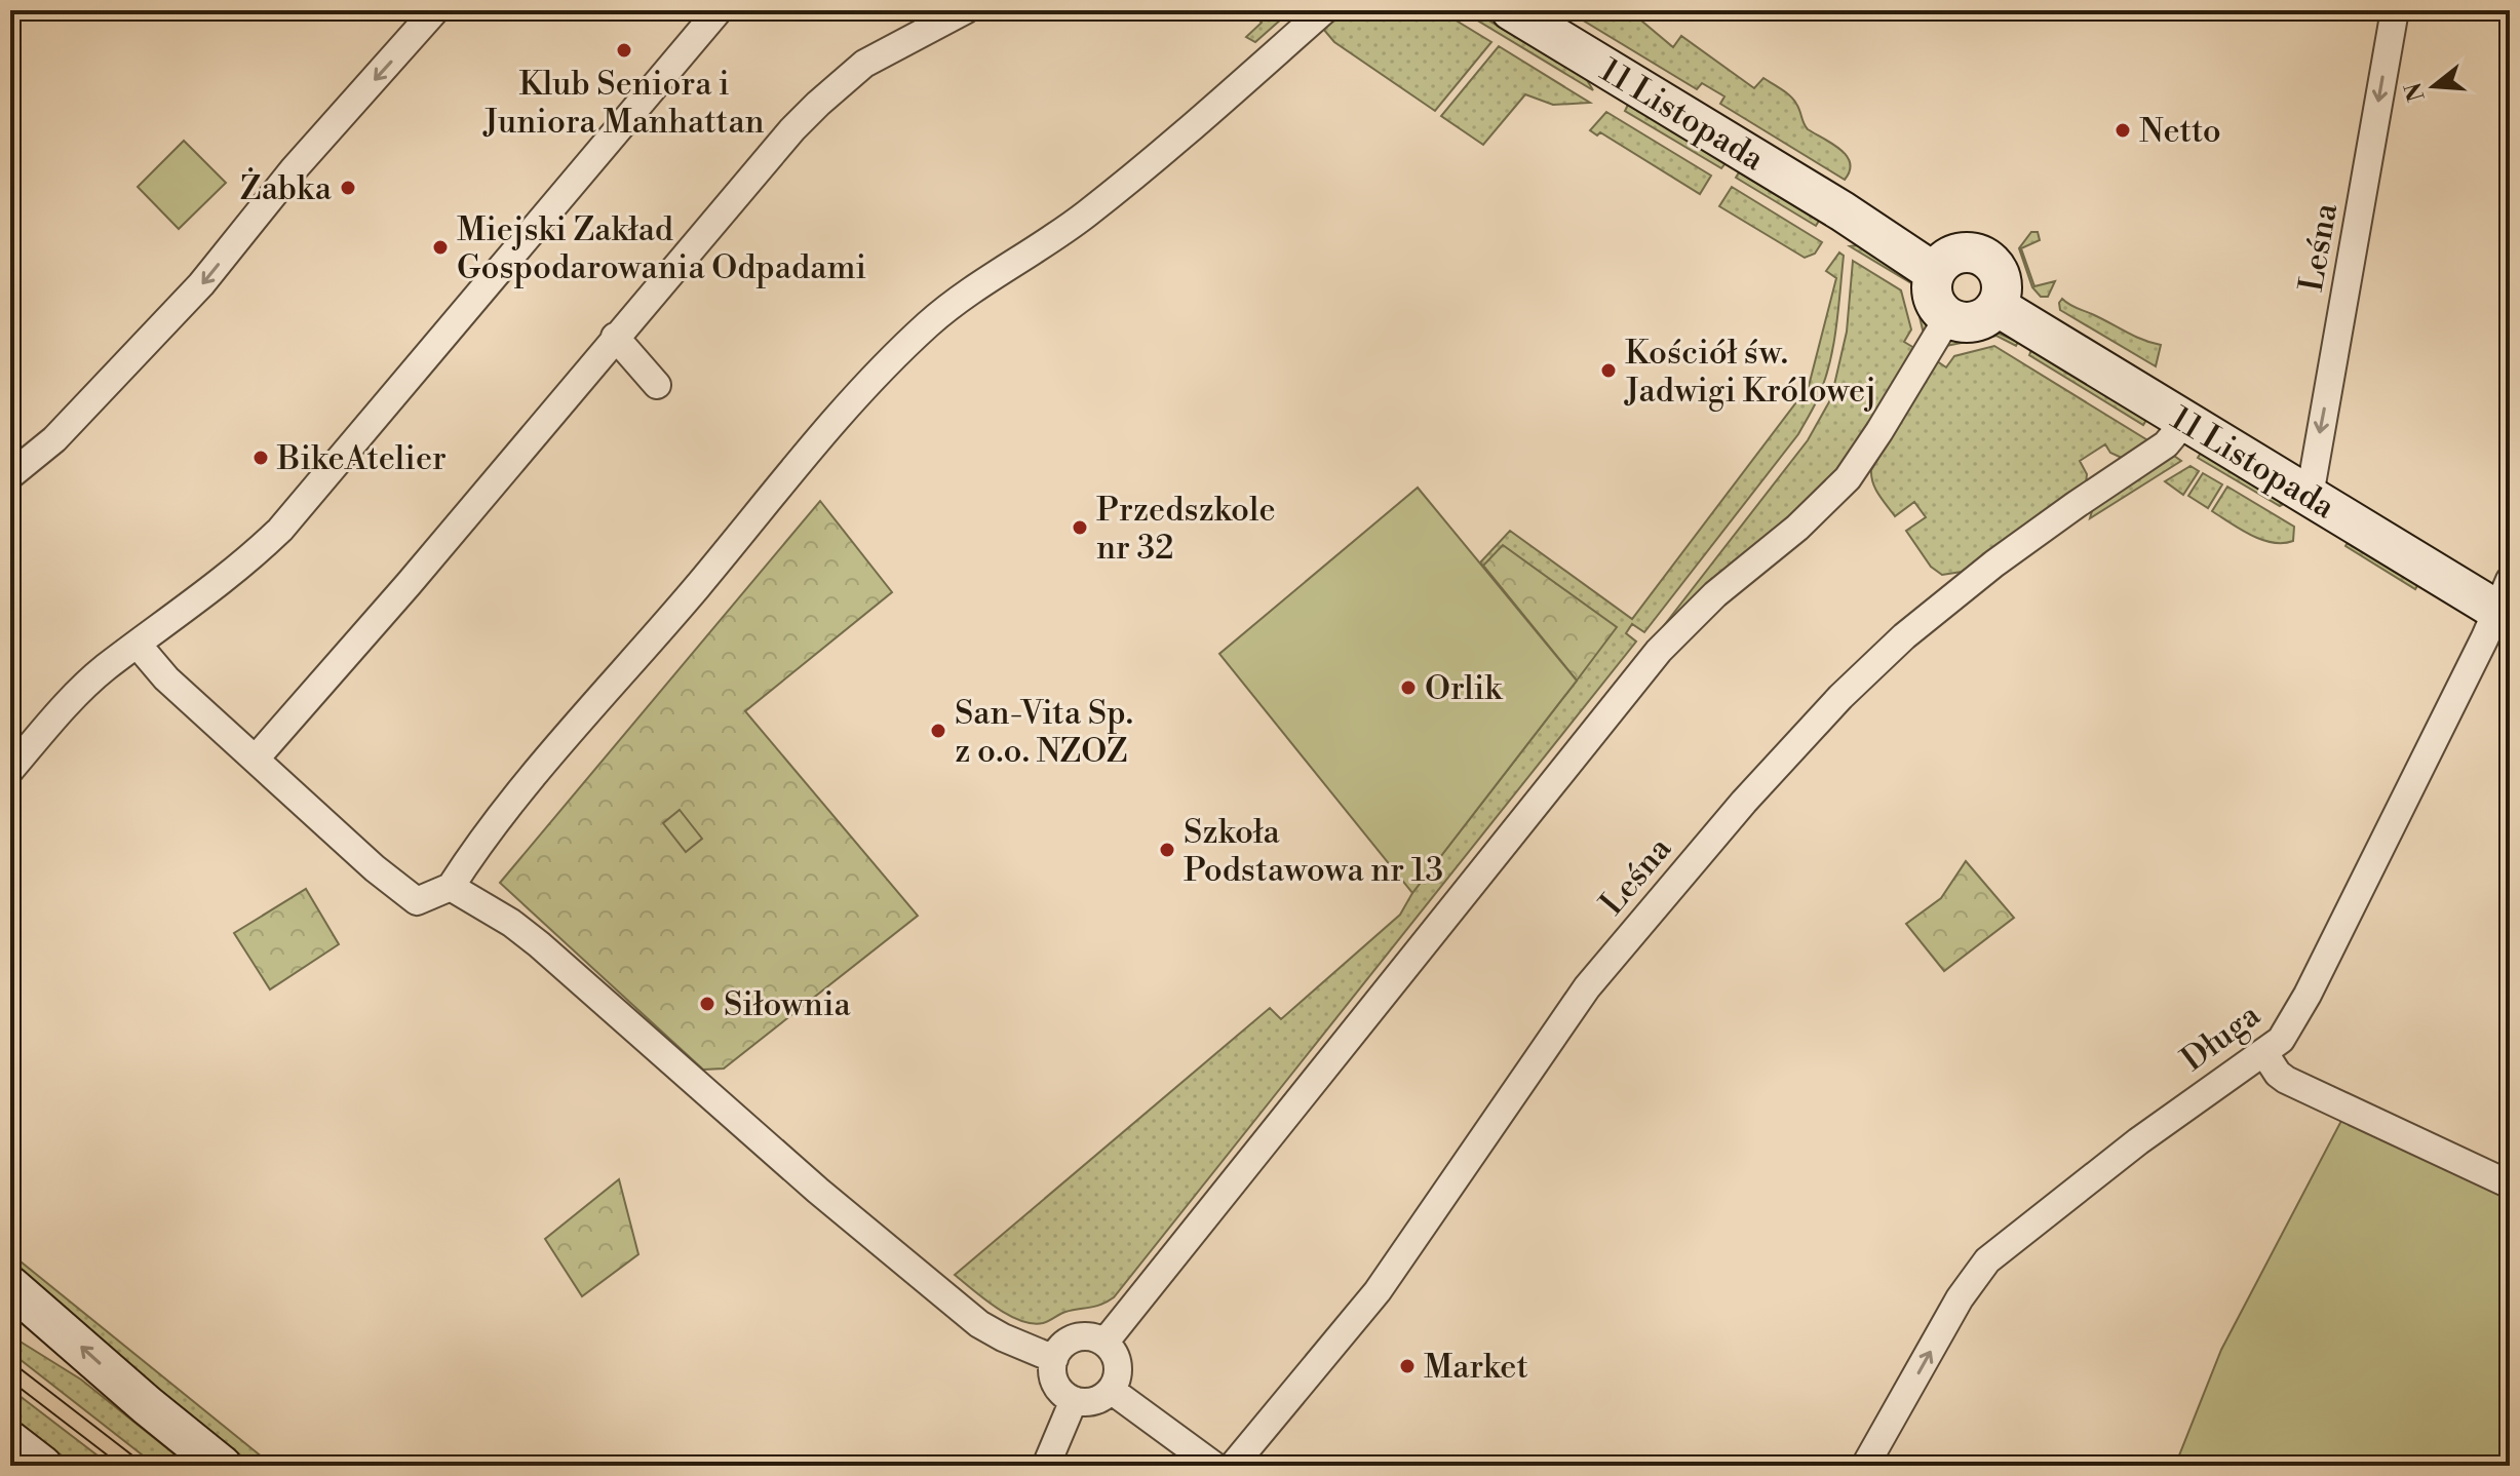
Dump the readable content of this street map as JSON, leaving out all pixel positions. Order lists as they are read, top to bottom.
{
  "streets": {
    "street": ["11 Listopada", "Leśna", "Długa"]
  },
  "crossings": [
    ["11 Listopada", "Leśna"],
    ["11 Listopada", "Długa"]
  ],
  "one_way": ["Długa"],
  "places": [
    "Klub Seniora i Juniora Manhattan",
    "Netto",
    "Żabka",
    "Miejski Zakład Gospodarowania Odpadami",
    "Kościół św. Jadwigi Królowej",
    "BikeAtelier",
    "Przedszkole nr 32",
    "Orlik",
    "San-Vita Sp. z o.o. NZOZ",
    "Szkoła Podstawowa nr 13",
    "Siłownia",
    "Market"
  ],
  "north": "left"
}
